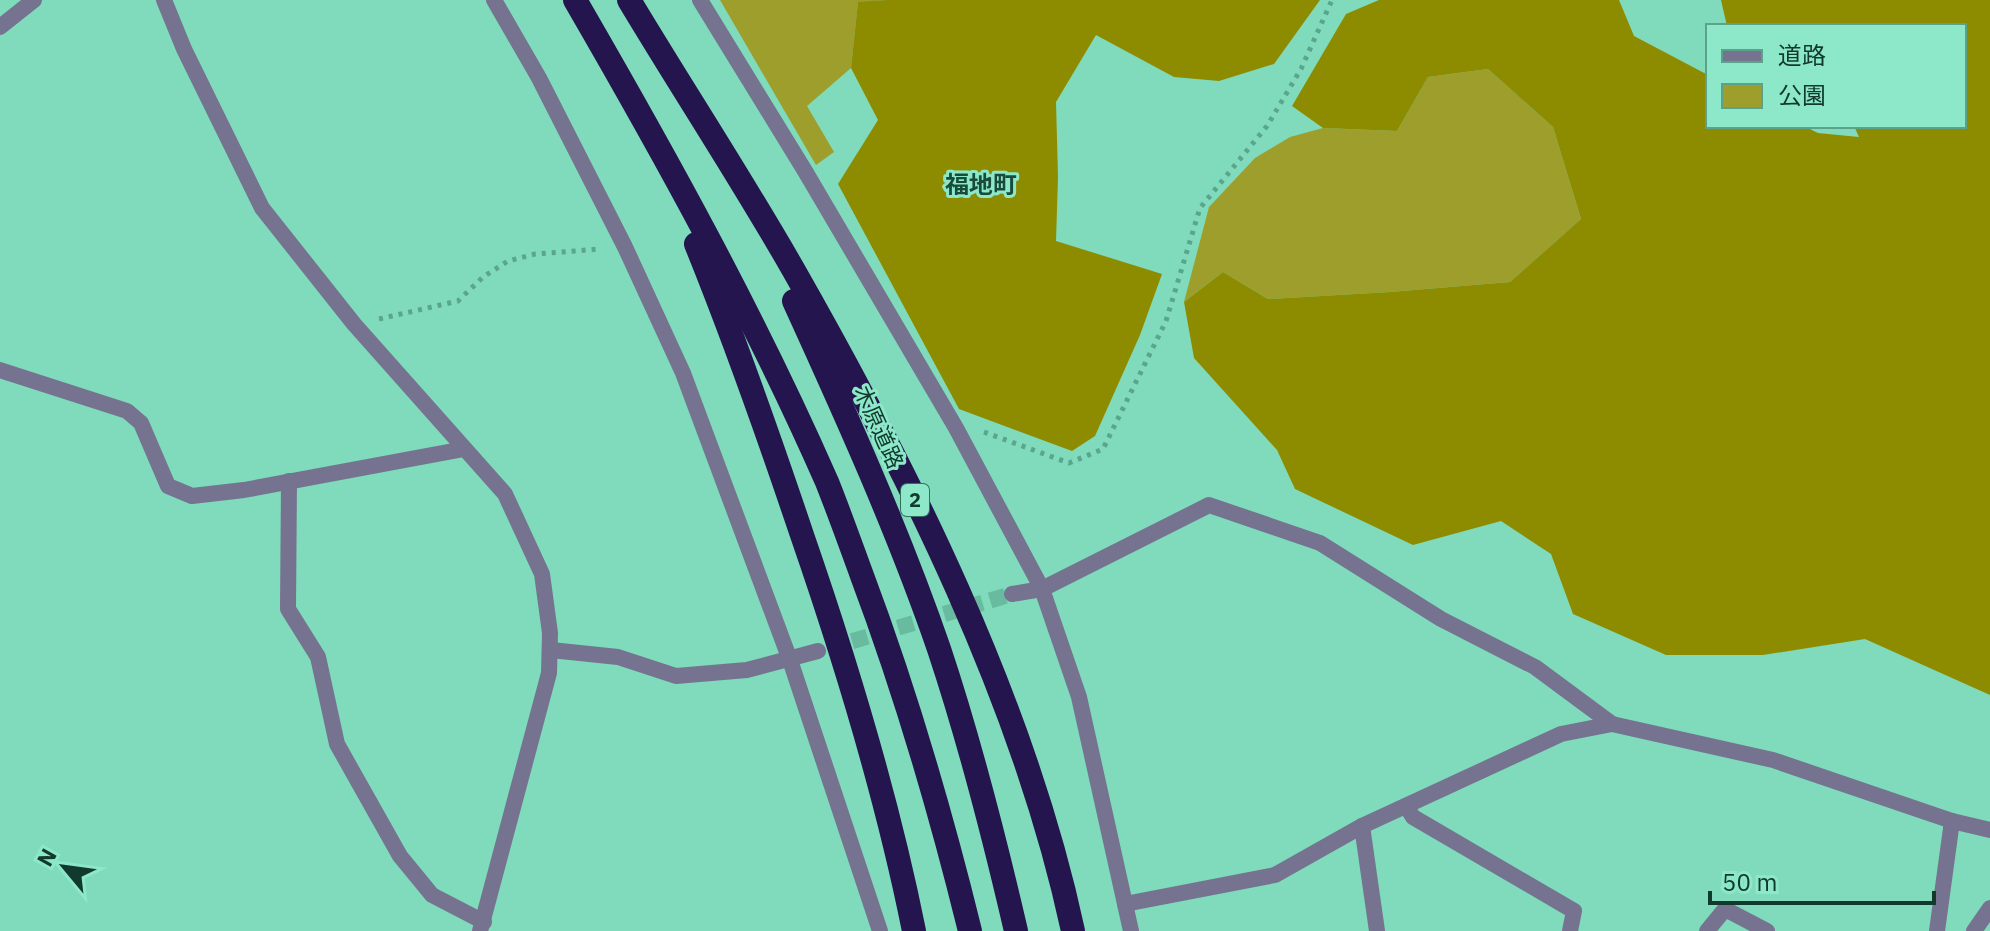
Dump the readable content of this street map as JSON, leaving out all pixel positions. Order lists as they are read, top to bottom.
{
  "streets": {
    "highway": ["木原道路", "2"]
  },
  "crossings": [
    ["木原道路", "2"]
  ],
  "districts": ["福地町"],
  "legend": ["道路", "公園"],
  "scale_bar": "50 m",
  "north": "top left"
}
